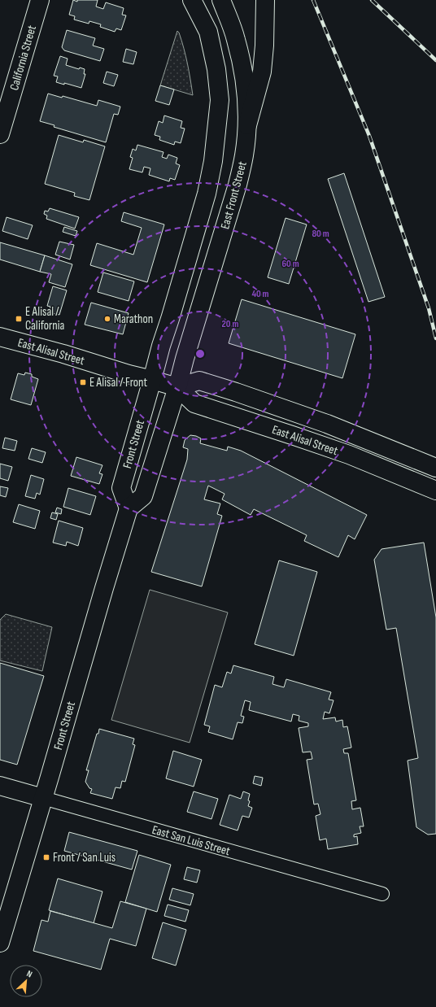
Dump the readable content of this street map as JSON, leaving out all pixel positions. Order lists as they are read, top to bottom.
{
  "streets": {
    "main road": [
      "California Street",
      "East Front Street",
      "East Alisal Street",
      "Front Street",
      "East San Luis Street"
    ]
  },
  "crossings": [
    ["East Front Street", "East Alisal Street"],
    ["East Front Street", "Front Street"],
    ["East Alisal Street", "Front Street"],
    ["Front Street", "East San Luis Street"]
  ],
  "places": {
    "transit": ["E Alisal / California", "E Alisal / Front", "Front / San Luis"],
    "other": ["Marathon"]
  },
  "north": "top right",
  "rings": [
    "80 m",
    "60 m",
    "40 m",
    "20 m"
  ]
}
